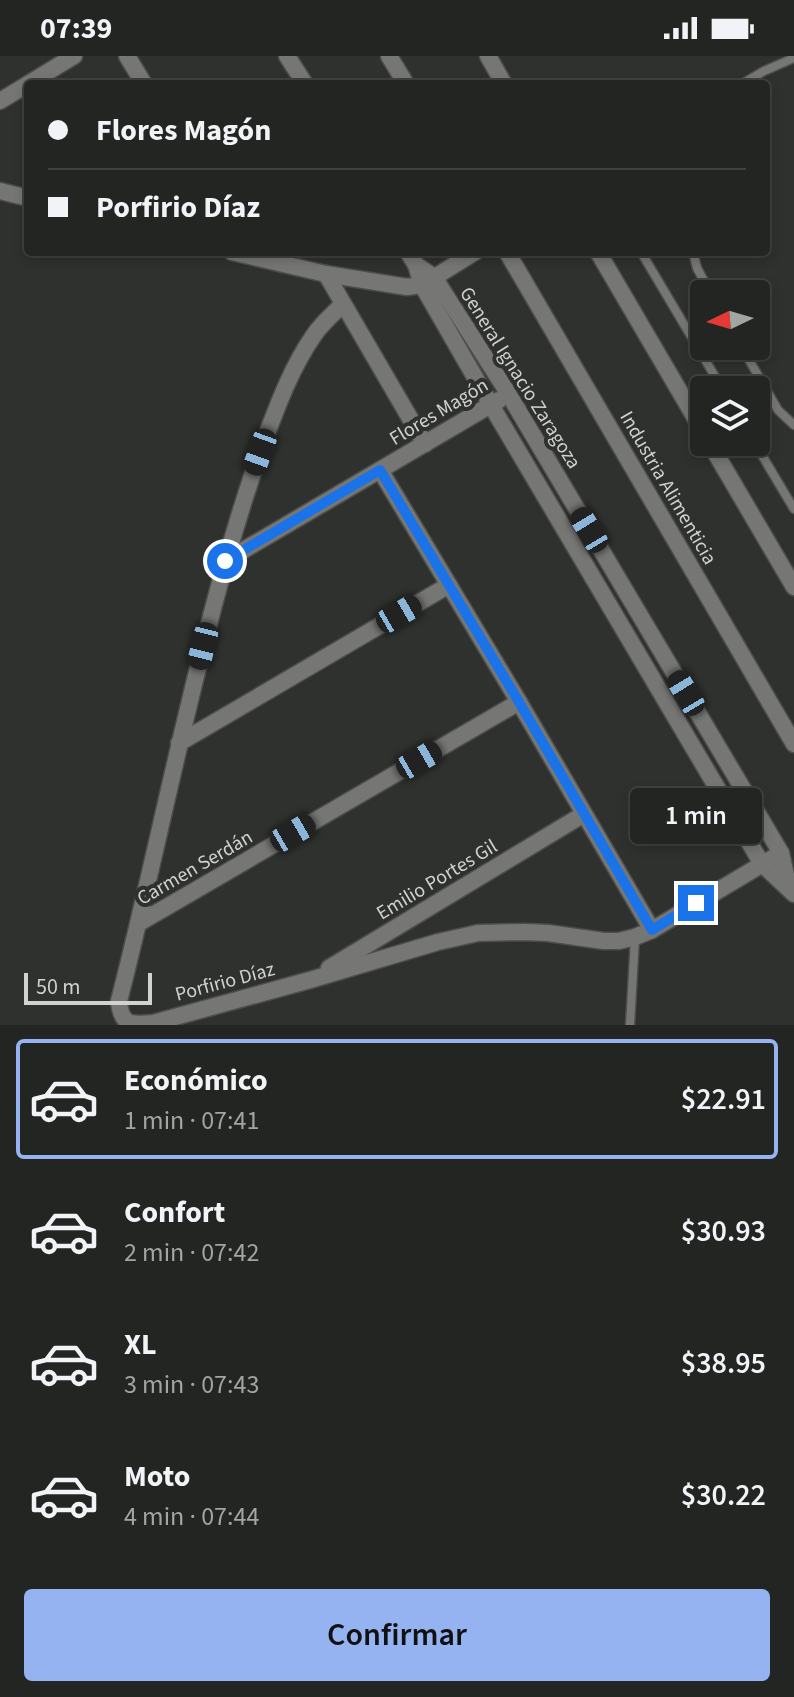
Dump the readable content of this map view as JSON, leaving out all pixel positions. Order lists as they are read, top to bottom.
{
  "streets": {
    "street": [
      "General Ignacio Zaragoza",
      "Flores Magón",
      "Industria Alimenticia",
      "Carmen Serdán",
      "Emilio Portes Gil",
      "Porfirio Díaz"
    ]
  },
  "crossings": [
    ["General Ignacio Zaragoza", "Flores Magón"],
    ["General Ignacio Zaragoza", "Porfirio Díaz"],
    ["Flores Magón", "Porfirio Díaz"],
    ["Carmen Serdán", "Porfirio Díaz"],
    ["Emilio Portes Gil", "Porfirio Díaz"]
  ],
  "scale_bar": "50 m",
  "north": "left",
  "page": {
    "status": "07:39",
    "banner": ["Flores Magón", "Porfirio Díaz"],
    "bubble": "1 min",
    "scale": "50 m",
    "list": [
      {
        "name": "Económico",
        "note": "1 min · 07:41",
        "value": "$22.91"
      },
      {
        "name": "Confort",
        "note": "2 min · 07:42",
        "value": "$30.93"
      },
      {
        "name": "XL",
        "note": "3 min · 07:43",
        "value": "$38.95"
      },
      {
        "name": "Moto",
        "note": "4 min · 07:44",
        "value": "$30.22"
      }
    ],
    "buttons": "Confirmar"
  }
}
